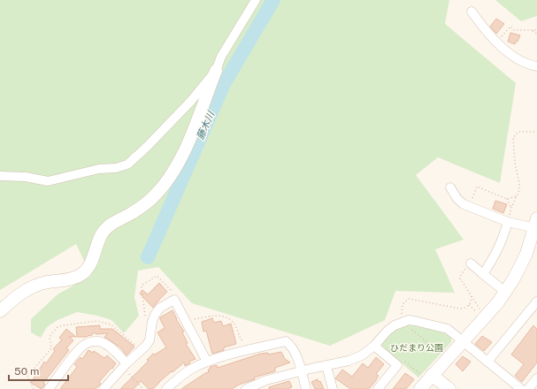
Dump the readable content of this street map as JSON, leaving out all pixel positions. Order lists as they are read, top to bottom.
{
  "water": ["藤木川"],
  "parks": ["ひだまり公園"],
  "scale_bar": "50 m"
}
